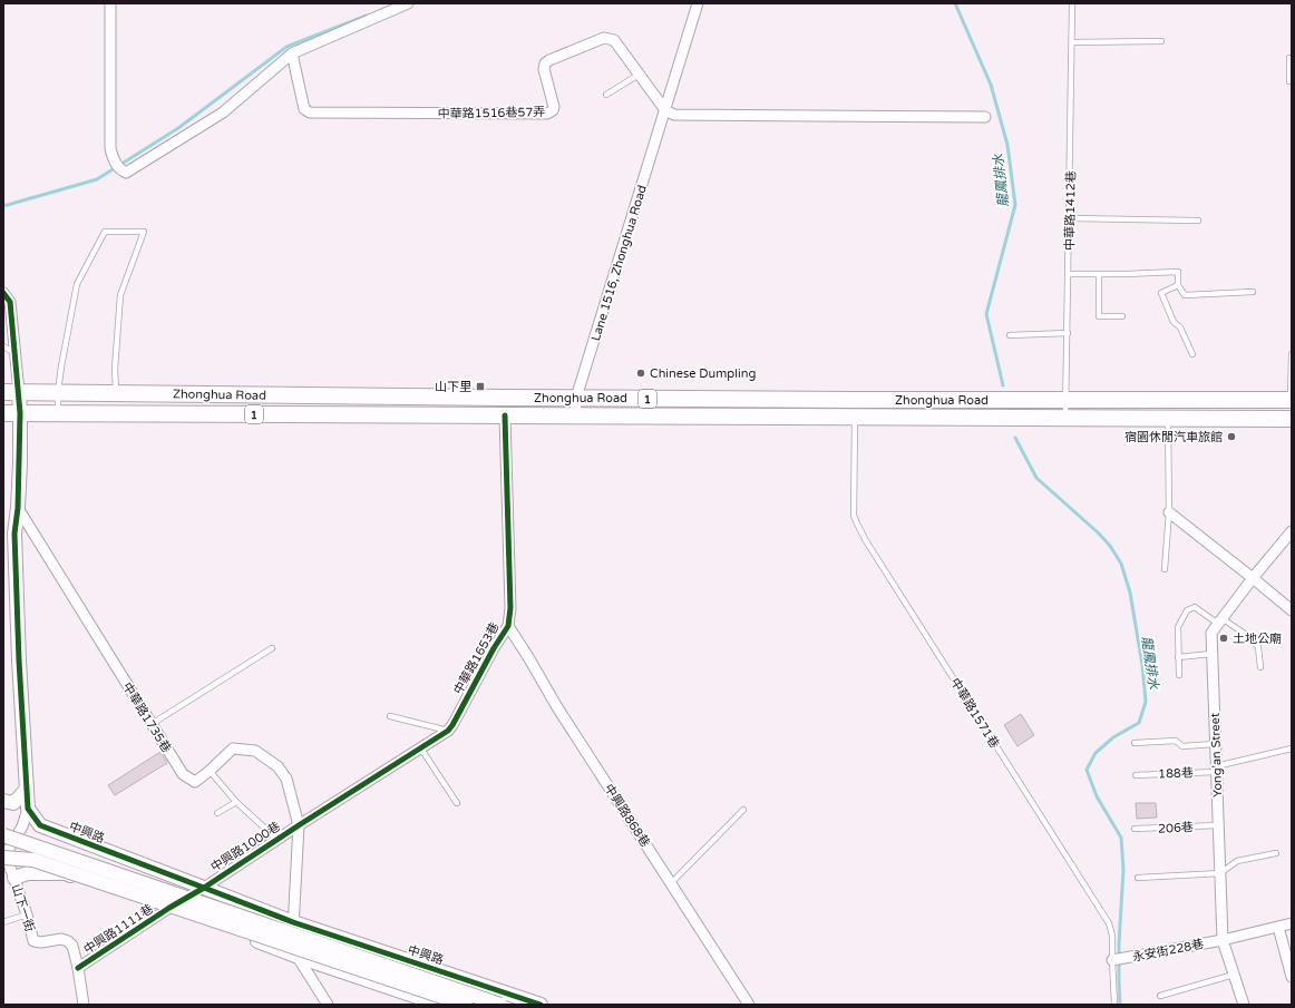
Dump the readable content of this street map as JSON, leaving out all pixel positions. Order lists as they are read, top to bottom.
{
  "streets": {
    "main road": ["Zhonghua Road", "1"],
    "street": [
      "中華路1516巷57弄",
      "Lane 1516, Zhonghua Road",
      "中華路1653巷",
      "中華路1735巷",
      "Yong’an Street",
      "中興路868巷",
      "中興路",
      "中興路1000巷",
      "山下一街",
      "中興路1111巷",
      "永安街228巷"
    ],
    "lane": [
      "中華路1412巷",
      "中華路1571巷",
      "188巷",
      "206巷"
    ]
  },
  "crossings": [
    ["中華路1516巷57弄", "Lane 1516, Zhonghua Road"],
    ["中華路1412巷", "Zhonghua Road"],
    ["Lane 1516, Zhonghua Road", "Zhonghua Road"],
    ["Zhonghua Road", "中華路1653巷"],
    ["Zhonghua Road", "中華路1571巷"],
    ["中華路1653巷", "中華路1735巷"],
    ["中華路1653巷", "中興路868巷"],
    ["中華路1653巷", "中興路1000巷"],
    ["中華路1571巷", "永安街228巷"],
    ["中華路1735巷", "中興路"],
    ["中華路1735巷", "中興路1000巷"],
    ["Yong’an Street", "188巷"],
    ["Yong’an Street", "206巷"],
    ["Yong’an Street", "永安街228巷"],
    ["中興路", "中興路1000巷"],
    ["中興路1000巷", "中興路1111巷"],
    ["山下一街", "中興路1111巷"]
  ],
  "water": ["龍鳳排水"],
  "places": {
    "other": ["Chinese Dumpling", "宿園休閒汽車旅館", "土地公廟"],
    "transit": ["山下里"]
  }
}
